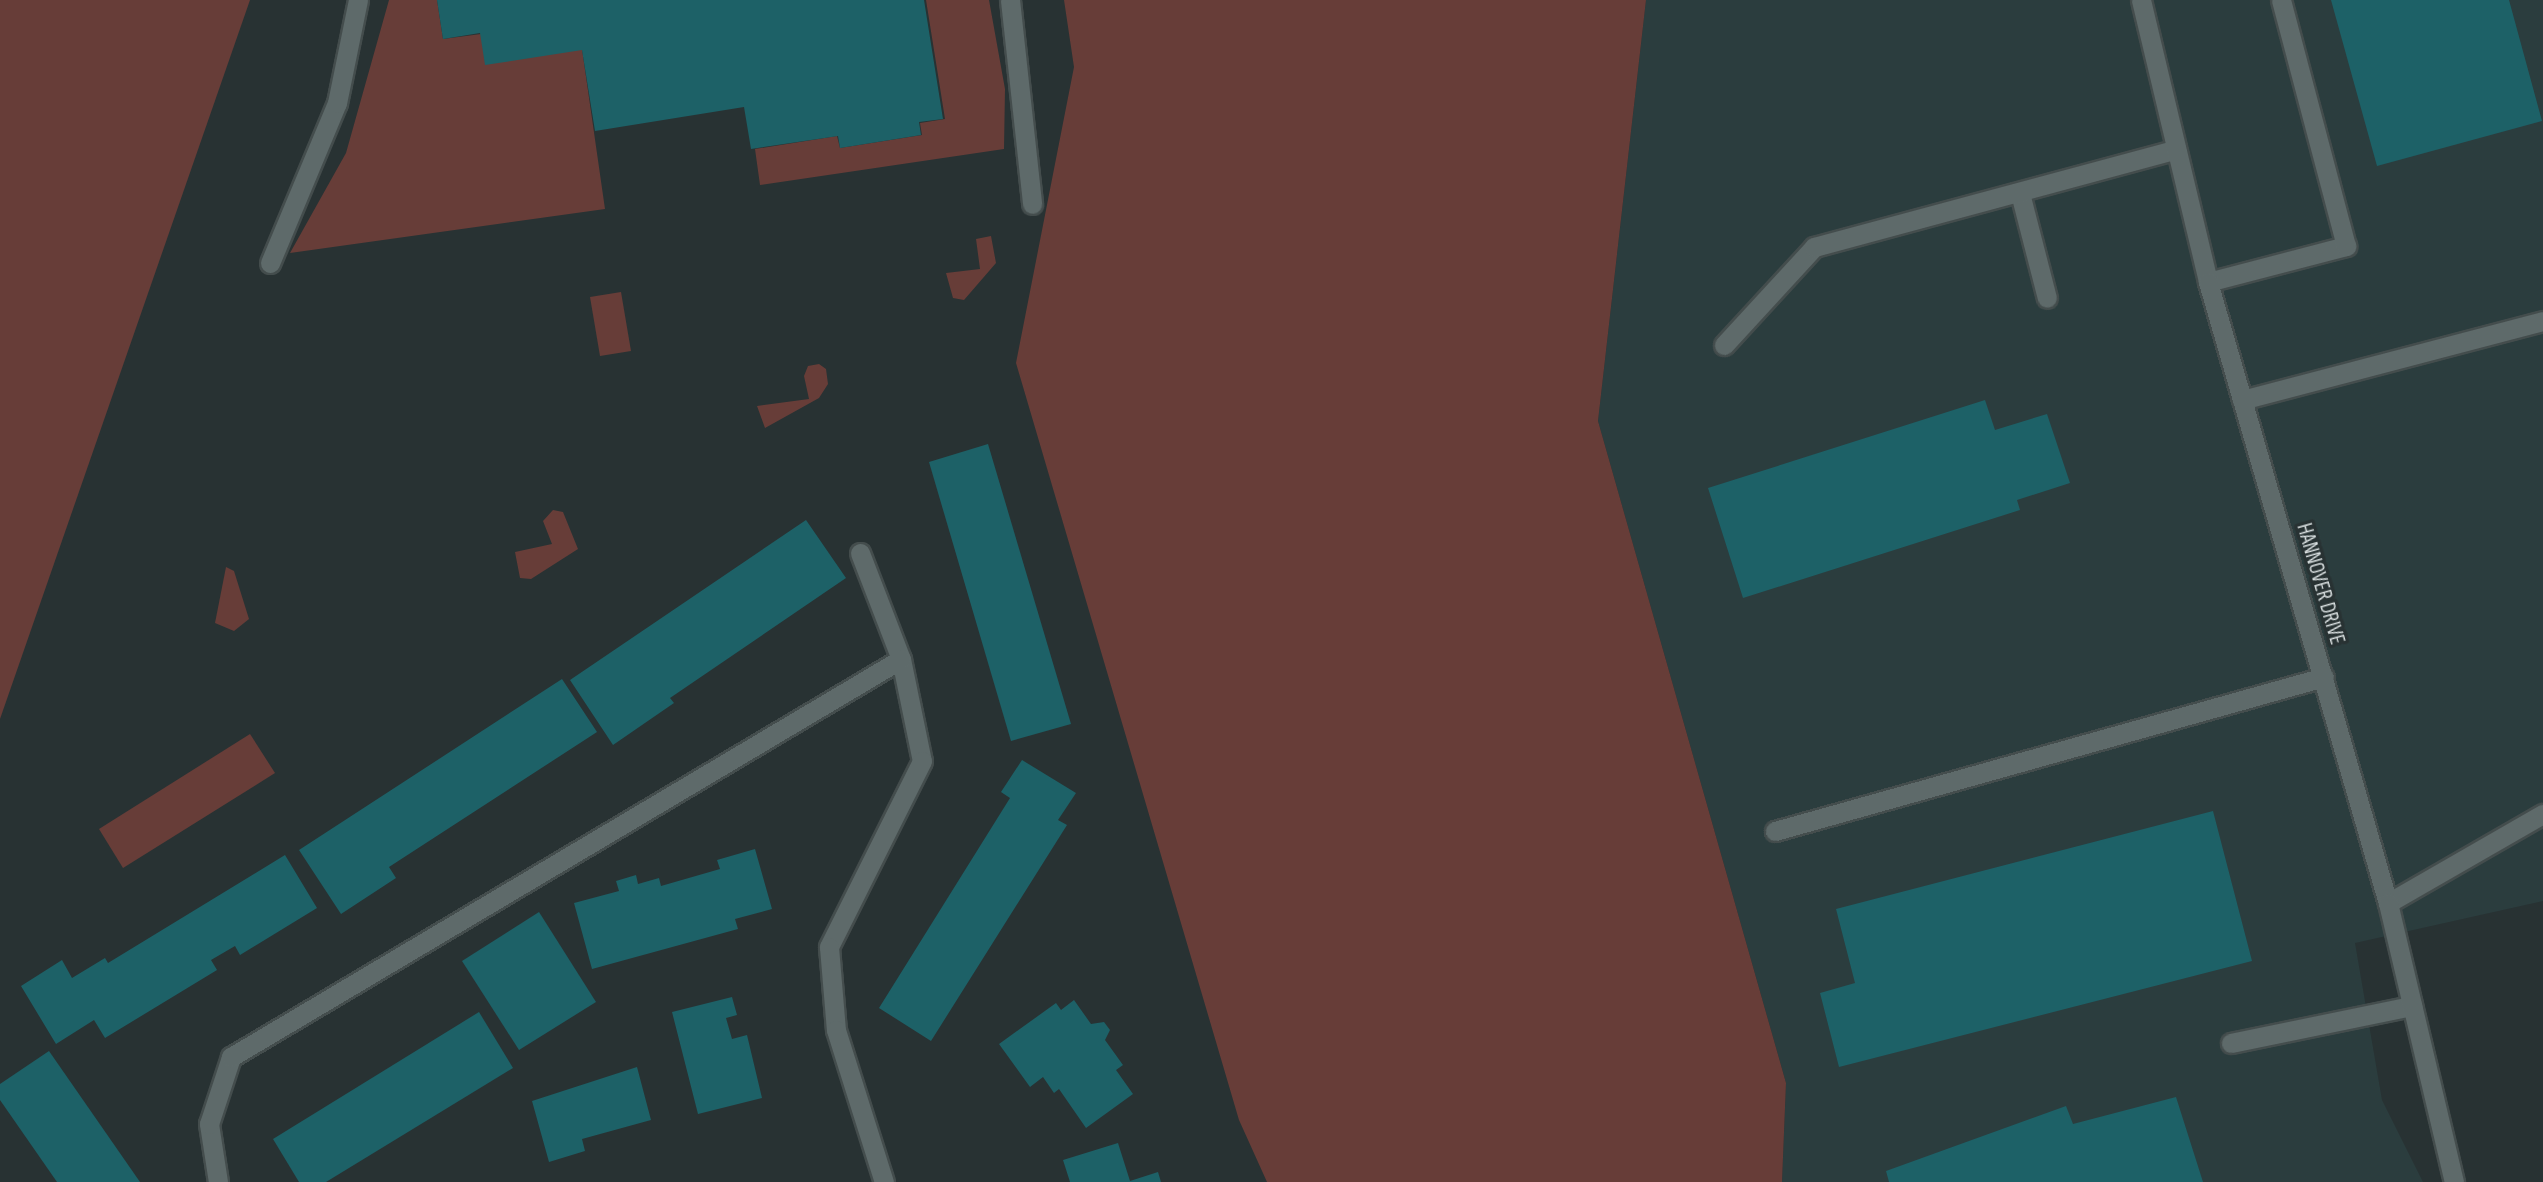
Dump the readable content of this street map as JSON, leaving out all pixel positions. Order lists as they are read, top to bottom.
{
  "streets": {
    "street": ["HANNOVER DRIVE"]
  }
}
